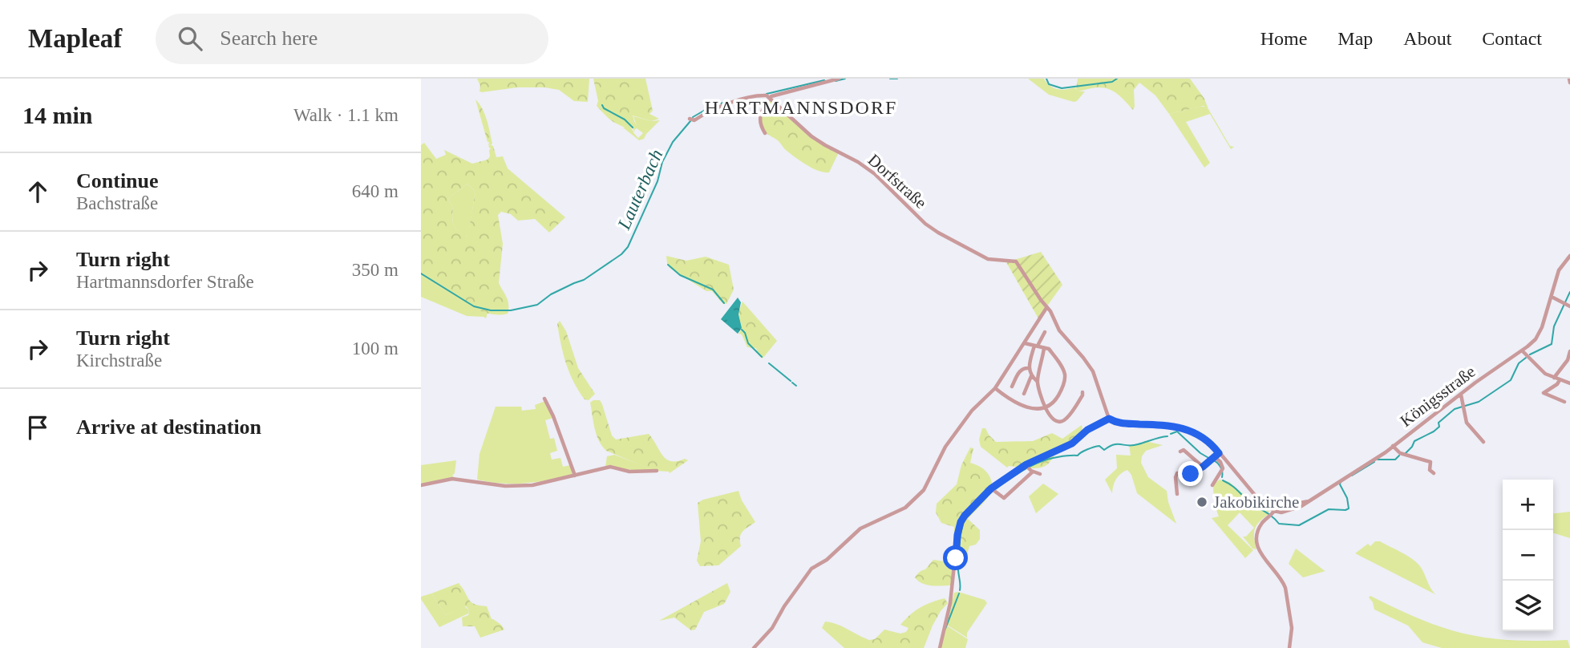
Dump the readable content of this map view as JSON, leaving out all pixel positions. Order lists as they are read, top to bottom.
{
  "streets": {
    "street": ["Dorfstraße", "Königsstraße"]
  },
  "districts": ["HARTMANNSDORF"],
  "water": ["Lauterbach"],
  "places": ["Jakobikirche"],
  "page": {
    "header": "Mapleaf",
    "search": "Search here",
    "nav": [
      "Home",
      "Map",
      "About",
      "Contact"
    ],
    "heading": ["14 min", "Walk · 1.1 km"],
    "list": [
      ["Continue", "Bachstraße", "640 m"],
      ["Turn right", "Hartmannsdorfer Straße", "350 m"],
      ["Turn right", "Kirchstraße", "100 m"],
      "Arrive at destination"
    ],
    "map_buttons": ["+", "−"]
  }
}
